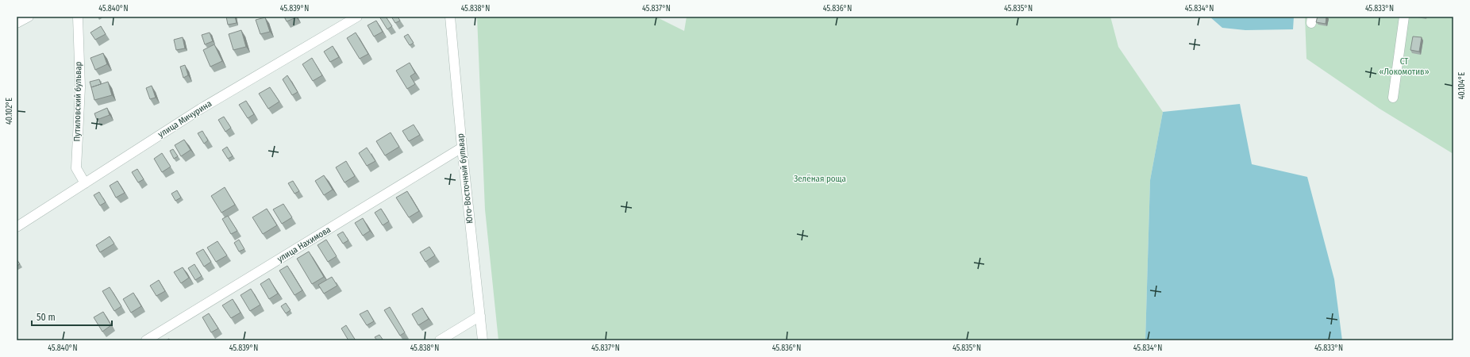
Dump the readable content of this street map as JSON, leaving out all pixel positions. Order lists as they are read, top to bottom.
{
  "streets": {
    "street": [
      "Путиловский бульвар",
      "улица Мичурина",
      "Юго-Восточный бульвар",
      "улица Нахимова"
    ]
  },
  "crossings": [
    ["Путиловский бульвар", "улица Мичурина"],
    ["Юго-Восточный бульвар", "улица Нахимова"]
  ],
  "parks": ["СТ «Локомотив»", "Зелёная роща"],
  "scale_bar": "50 m",
  "coordinates": [
    "45.840°N",
    "45.839°N",
    "45.838°N",
    "45.837°N",
    "45.836°N",
    "45.835°N",
    "45.834°N",
    "45.833°N",
    "40.104°E",
    "40.102°E"
  ]
}
